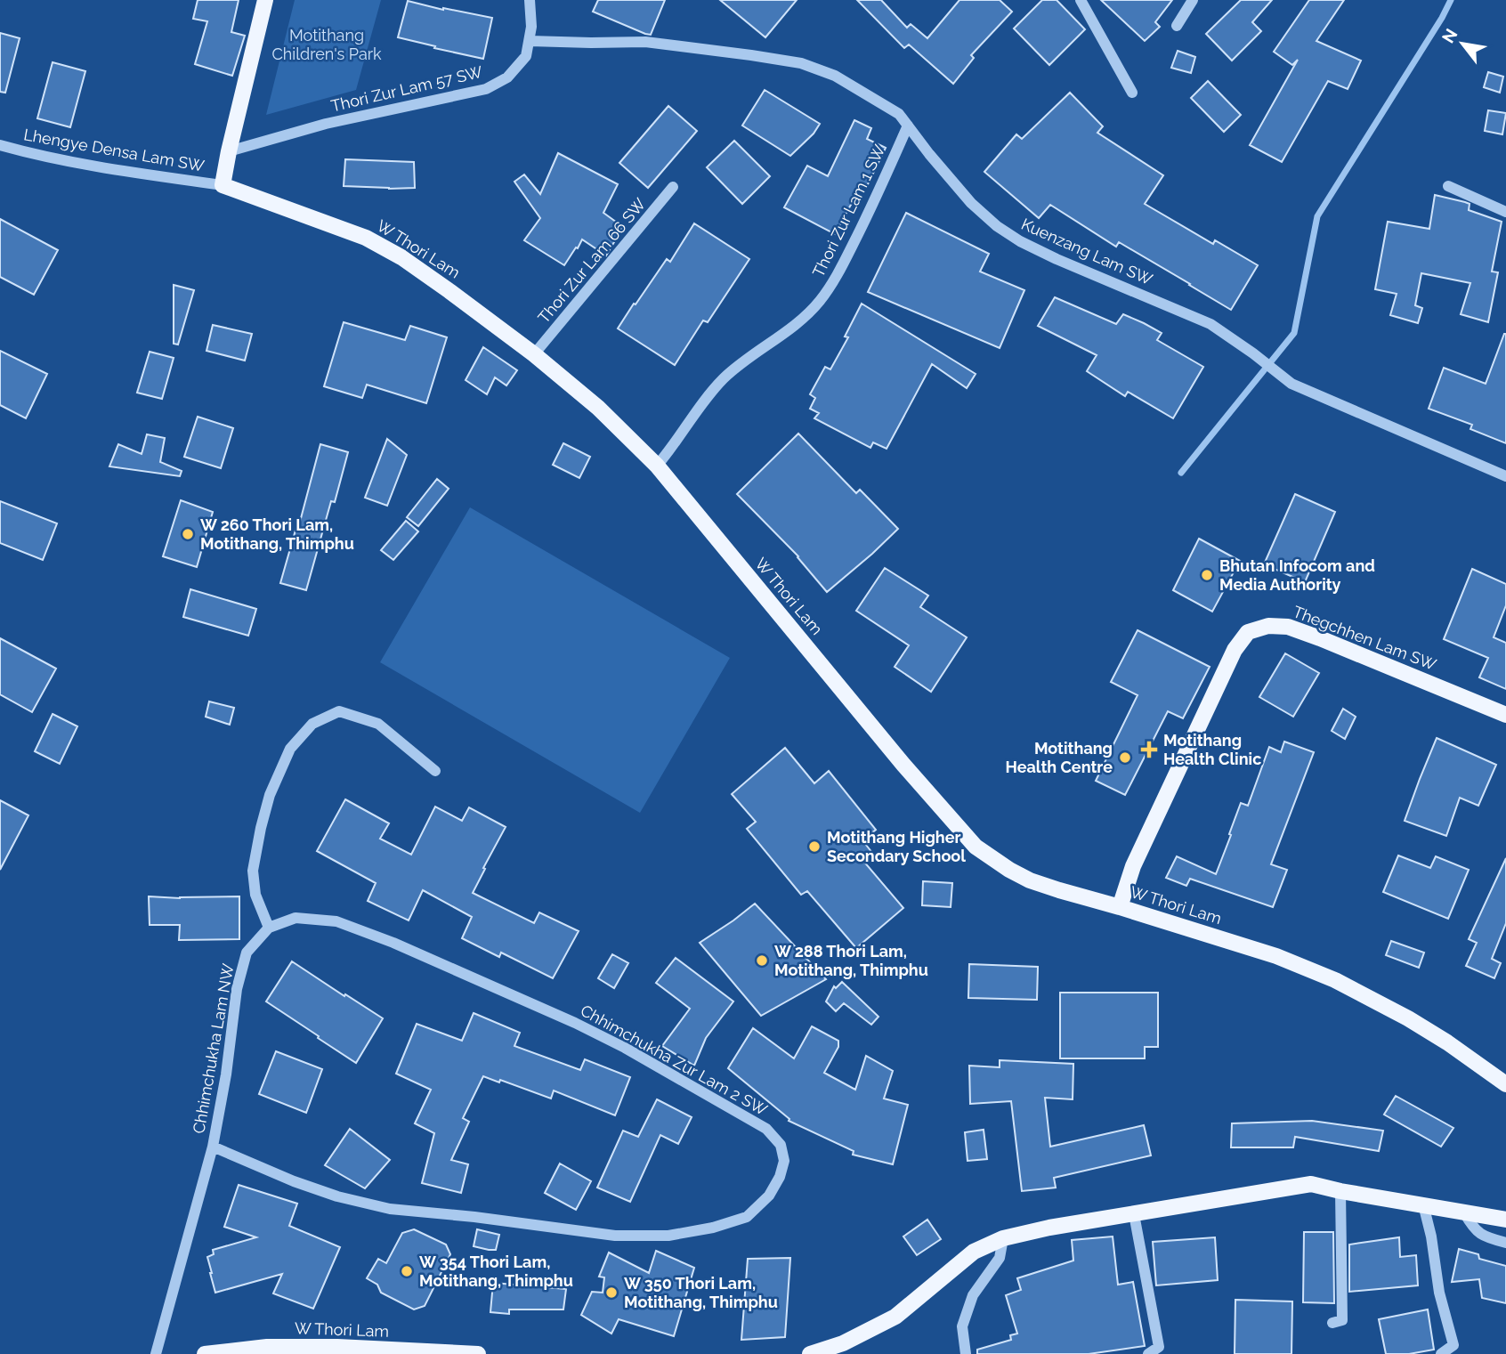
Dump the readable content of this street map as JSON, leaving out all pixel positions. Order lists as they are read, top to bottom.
{
  "streets": {
    "main road": ["W Thori Lam", "Thegchhen Lam SW"],
    "street": [
      "Thori Zur Lam 57 SW",
      "Lhengye Densa Lam SW",
      "Thori Zur Lam 1 SW",
      "Kuenzang Lam SW",
      "Thori Zur Lam 66 SW",
      "Chhimchukha Lam NW",
      "Chhimchukha Zur Lam 2 SW"
    ]
  },
  "crossings": [
    ["Thori Zur Lam 57 SW", "Kuenzang Lam SW"],
    ["Lhengye Densa Lam SW", "W Thori Lam"],
    ["Thori Zur Lam 1 SW", "W Thori Lam"],
    ["Thori Zur Lam 1 SW", "Kuenzang Lam SW"],
    ["W Thori Lam", "Thori Zur Lam 66 SW"],
    ["W Thori Lam", "Thegchhen Lam SW"],
    ["Chhimchukha Lam NW", "Chhimchukha Zur Lam 2 SW"]
  ],
  "parks": ["Motithang Children's Park"],
  "places": {
    "other": [
      "W 260 Thori Lam, Motithang, Thimphu",
      "Bhutan Infocom and Media Authority",
      "Motithang Health Centre",
      "Motithang Higher Secondary School",
      "W 288 Thori Lam, Motithang, Thimphu",
      "W 354 Thori Lam, Motithang, Thimphu",
      "W 350 Thori Lam, Motithang, Thimphu"
    ],
    "health": ["Motithang Health Clinic"]
  },
  "north": "top left"
}
